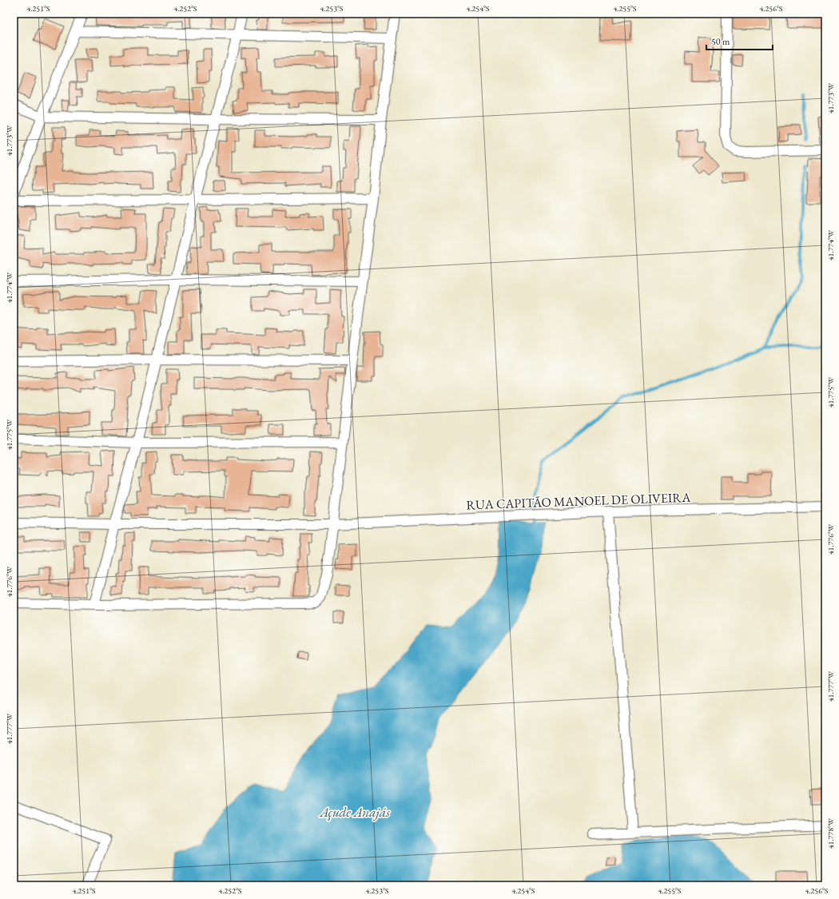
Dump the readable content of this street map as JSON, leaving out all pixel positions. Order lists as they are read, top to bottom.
{
  "streets": {
    "street": ["RUA CAPITÃO MANOEL DE OLIVEIRA"]
  },
  "water": ["Açude Anajás"],
  "scale_bar": "50 m",
  "coordinates": [
    "4.251°S",
    "4.252°S",
    "4.253°S",
    "4.254°S",
    "4.255°S",
    "4.256°S",
    "41.773°W",
    "41.774°W",
    "41.775°W",
    "41.776°W",
    "41.777°W",
    "41.778°W"
  ]
}
